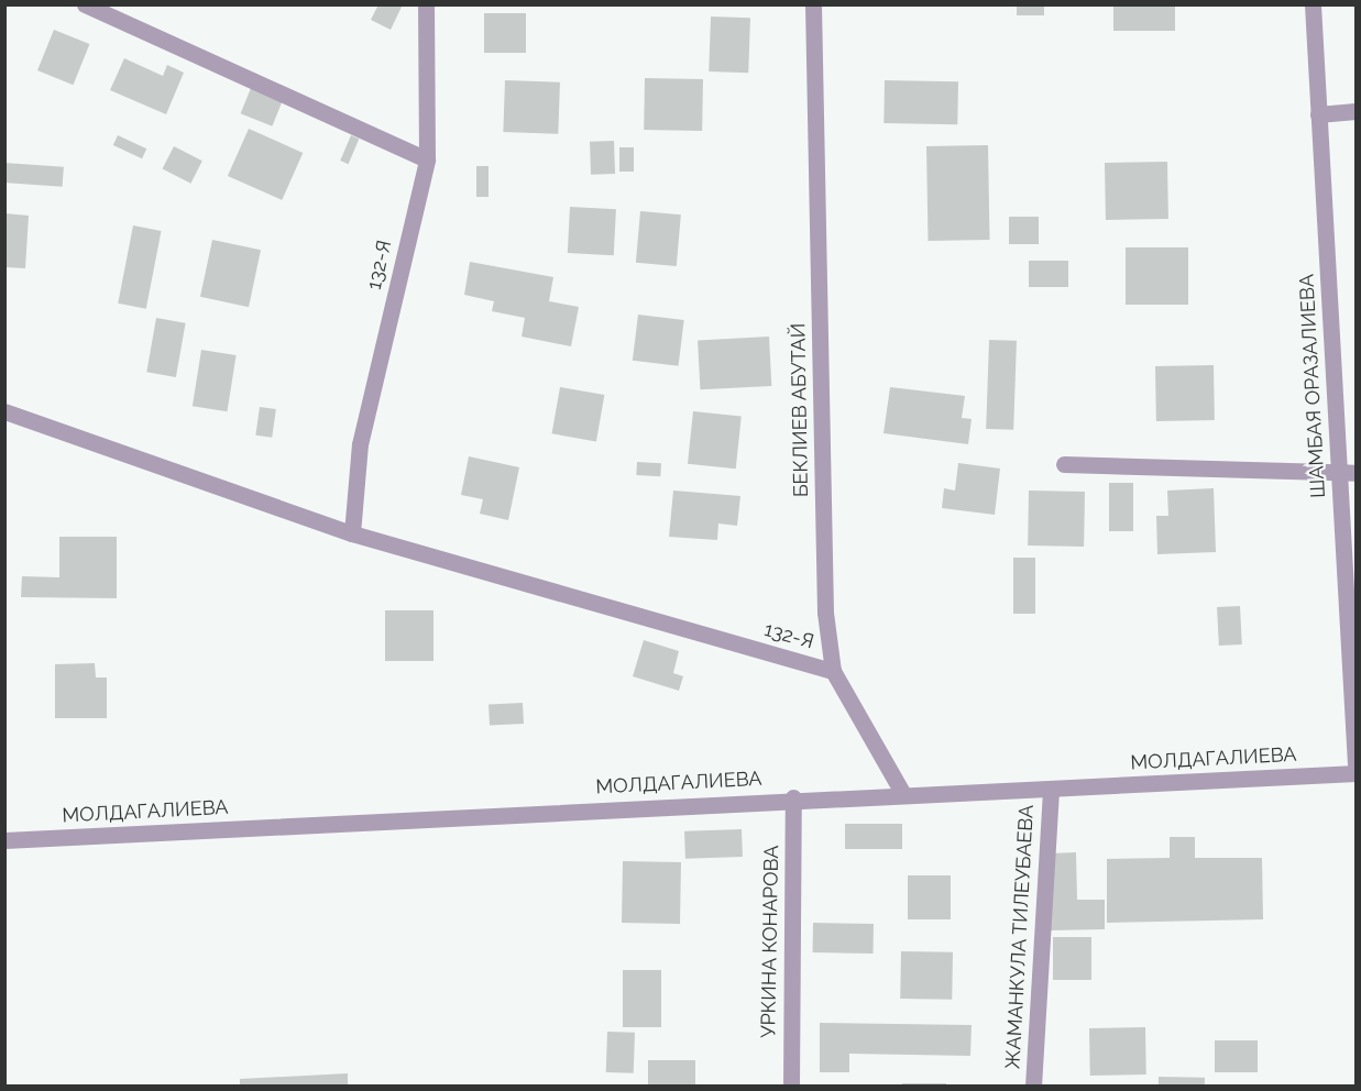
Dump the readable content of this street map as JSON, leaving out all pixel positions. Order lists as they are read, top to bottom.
{
  "streets": {
    "street": [
      "132-Я",
      "ШАМБАЯ ОРАЗАЛИЕВА",
      "БЕКЛИЕВ АБУТАЙ",
      "МОЛДАГАЛИЕВА",
      "ЖАМАНКУЛА ТИЛЕУБАЕВА",
      "УРКИНА КОНАРОВА"
    ]
  },
  "crossings": [
    ["132-Я", "БЕКЛИЕВ АБУТАЙ"],
    ["БЕКЛИЕВ АБУТАЙ", "МОЛДАГАЛИЕВА"],
    ["МОЛДАГАЛИЕВА", "ЖАМАНКУЛА ТИЛЕУБАЕВА"],
    ["МОЛДАГАЛИЕВА", "УРКИНА КОНАРОВА"]
  ]
}
